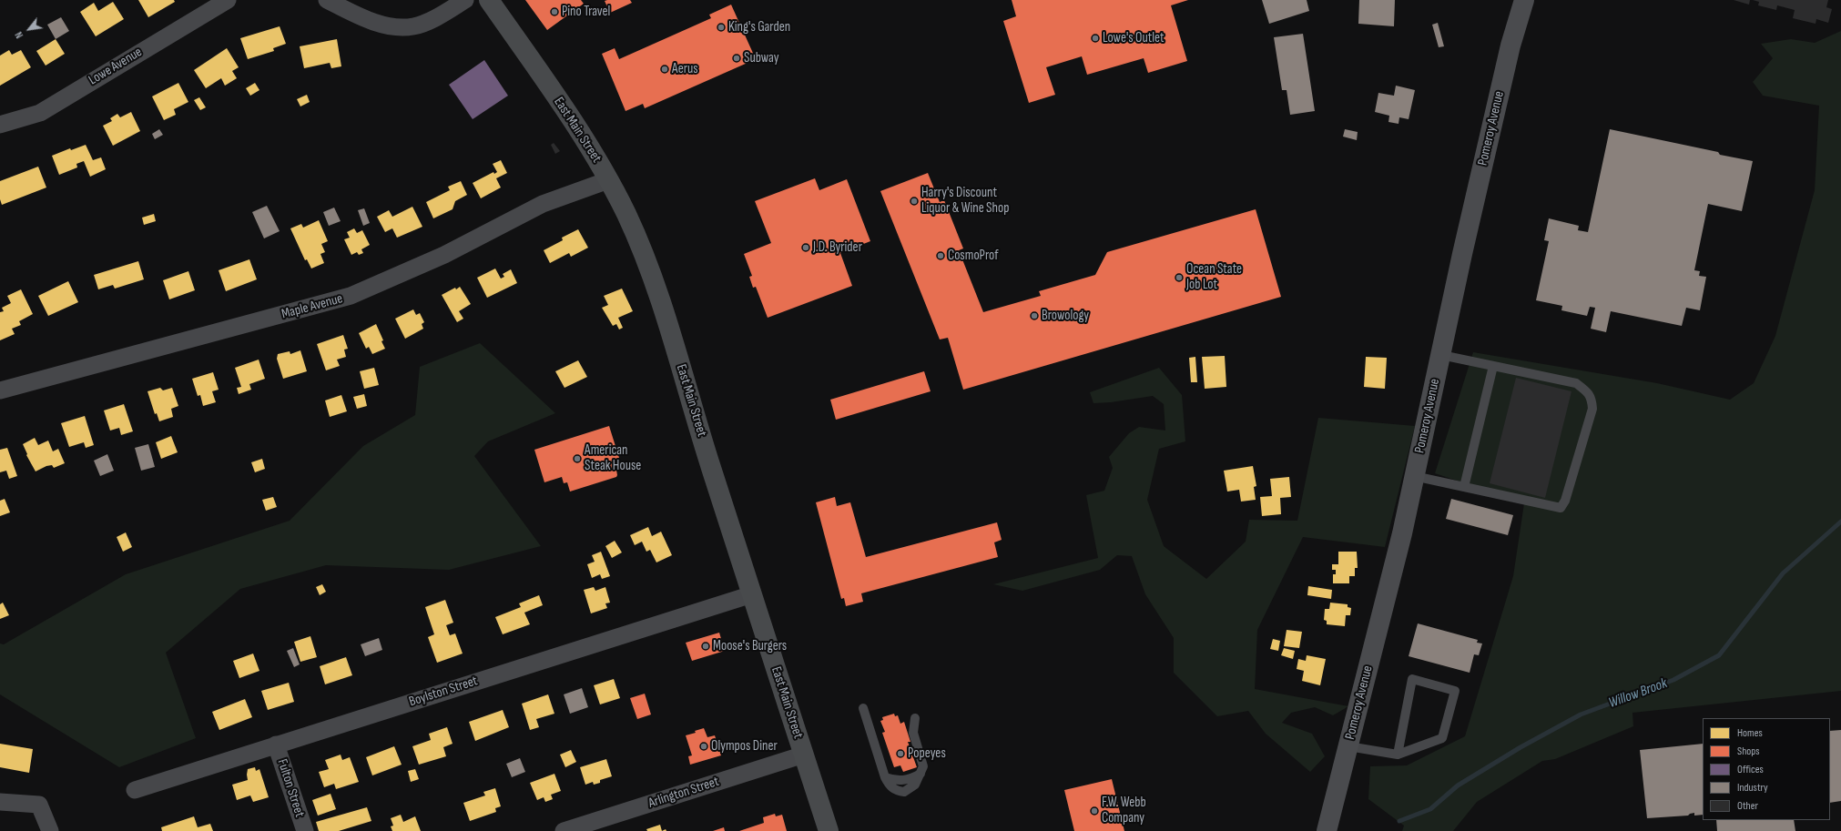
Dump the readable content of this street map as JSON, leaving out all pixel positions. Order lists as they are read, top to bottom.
{
  "streets": {
    "main road": ["Pomeroy Avenue", "East Main Street"],
    "street": [
      "Lowe Avenue",
      "Maple Avenue",
      "Boylston Street",
      "Fulton Street",
      "Arlington Street"
    ]
  },
  "crossings": [
    ["East Main Street", "Maple Avenue"],
    ["East Main Street", "Boylston Street"],
    ["East Main Street", "Arlington Street"],
    ["Boylston Street", "Fulton Street"]
  ],
  "water": ["Willow Brook"],
  "places": [
    "Pino Travel",
    "King's Garden",
    "Lowe's Outlet",
    "Subway",
    "Aerus",
    "Harry's Discount Liquor & Wine Shop",
    "J.D. Byrider",
    "CosmoProf",
    "Ocean State Job Lot",
    "Browology",
    "American Steak House",
    "Moose's Burgers",
    "Olympos Diner",
    "Popeyes",
    "F.W. Webb Company"
  ],
  "legend": [
    "Homes",
    "Shops",
    "Offices",
    "Industry",
    "Other"
  ],
  "north": "bottom left"
}
